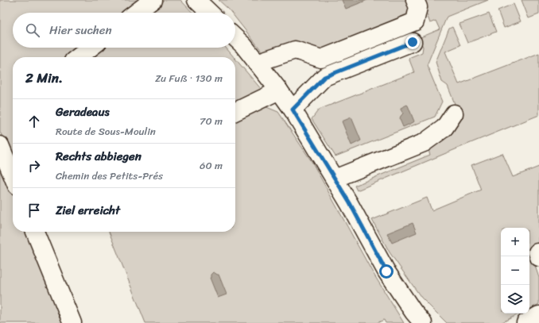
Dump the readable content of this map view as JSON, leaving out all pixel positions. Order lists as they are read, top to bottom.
{
  "page": {
    "search": "Hier suchen",
    "heading": ["2 Min.", "Zu Fuß · 130 m"],
    "list": [
      ["Geradeaus", "Route de Sous-Moulin", "70 m"],
      ["Rechts abbiegen", "Chemin des Petits-Prés", "60 m"],
      "Ziel erreicht"
    ],
    "map_buttons": ["+", "−"]
  }
}
